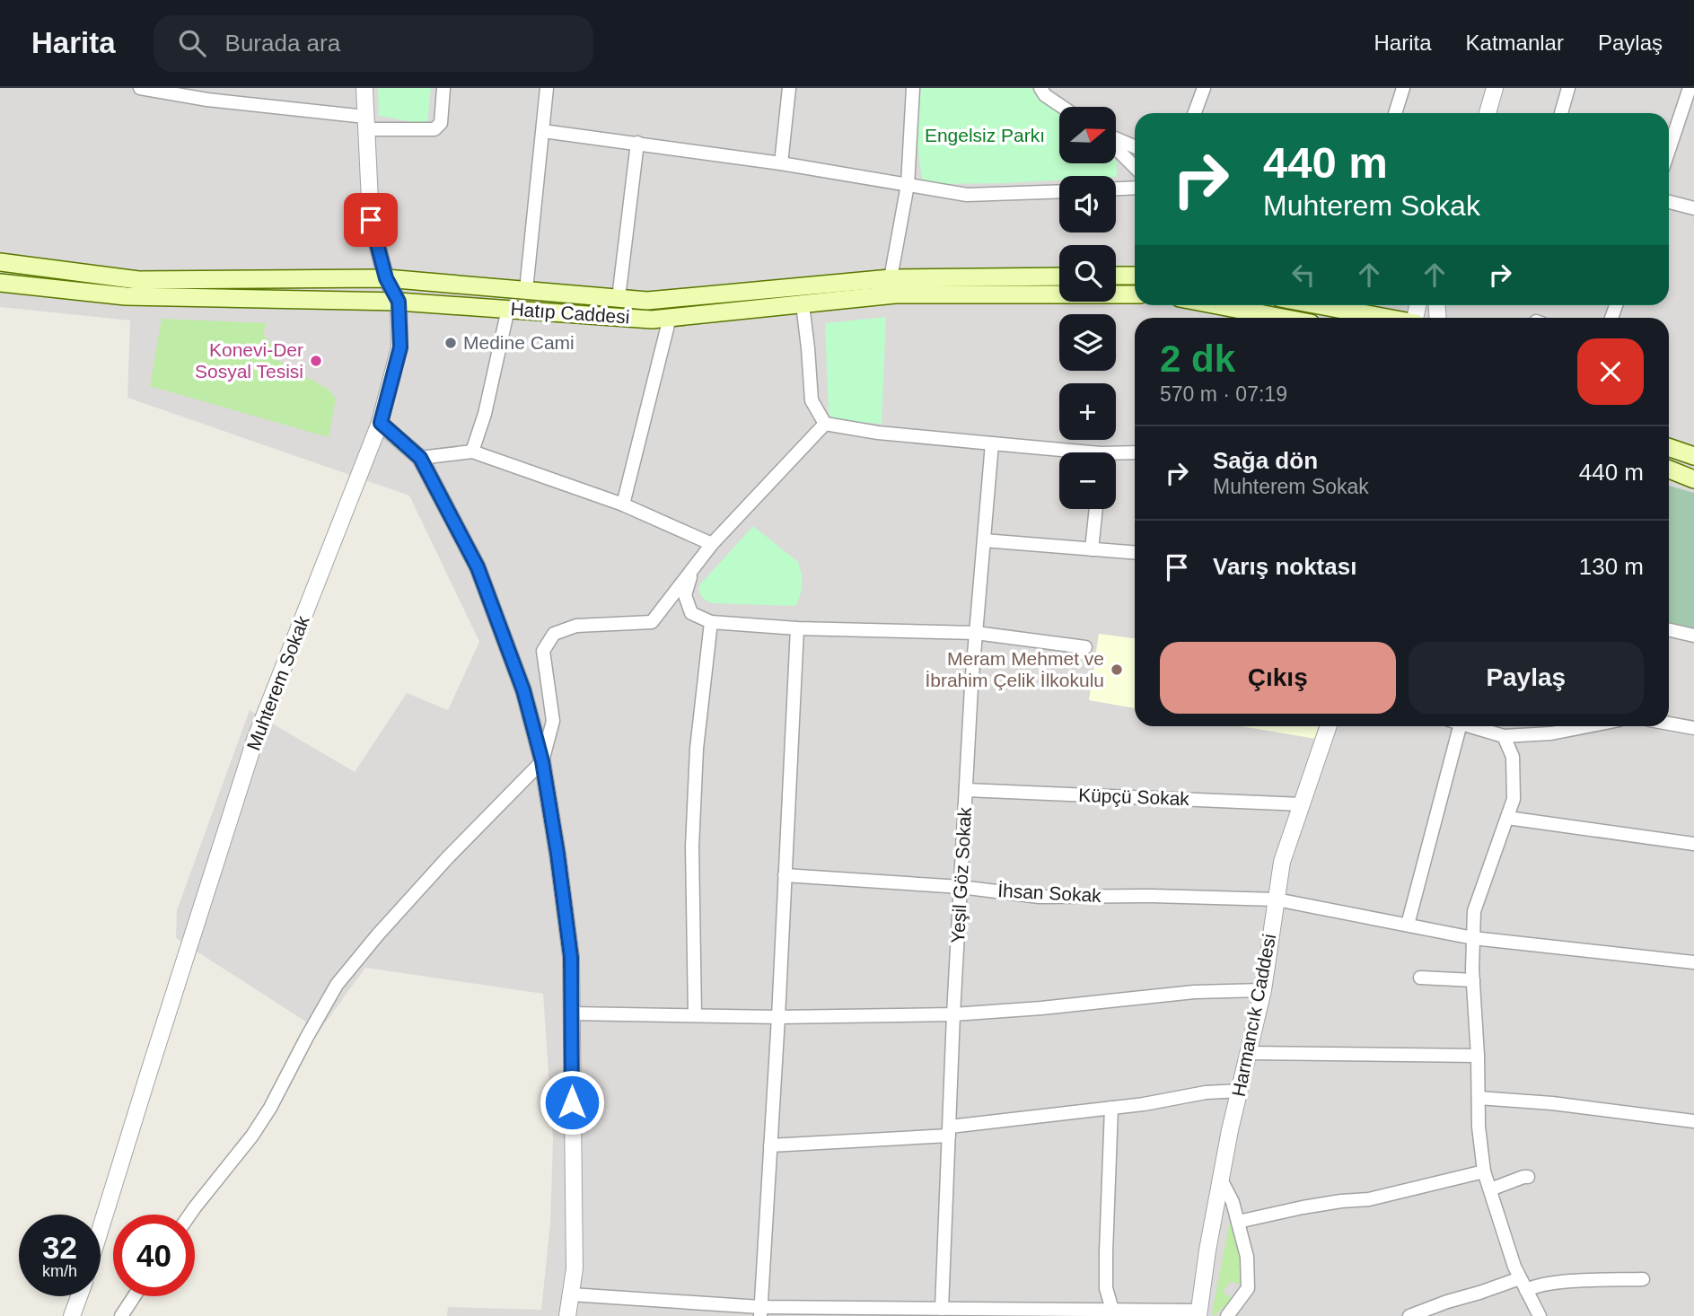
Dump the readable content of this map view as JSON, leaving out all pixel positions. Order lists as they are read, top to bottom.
{
  "streets": {
    "main road": ["Hatıp Caddesi"],
    "street": [
      "Muhterem Sokak",
      "Küpçü Sokak",
      "Yeşil Göz Sokak",
      "İhsan Sokak",
      "Harmancık Caddesi"
    ]
  },
  "crossings": [
    ["Hatıp Caddesi", "Muhterem Sokak"],
    ["Küpçü Sokak", "Yeşil Göz Sokak"],
    ["Küpçü Sokak", "Harmancık Caddesi"],
    ["Yeşil Göz Sokak", "İhsan Sokak"],
    ["İhsan Sokak", "Harmancık Caddesi"]
  ],
  "parks": ["Engelsiz Parkı"],
  "places": ["Medine Cami", "Konevi-Der Sosyal Tesisi", "Meram Mehmet ve İbrahim Çelik İlkokulu"],
  "north": "right",
  "page": {
    "header": "Harita",
    "search": "Burada ara",
    "nav": ["Harita", "Katmanlar", "Paylaş"],
    "map_buttons": ["+", "−"],
    "turn": ["440 m", "Muhterem Sokak"],
    "heading": ["2 dk", "570 m · 07:19"],
    "list": [
      {
        "name": "Sağa dön",
        "note": "Muhterem Sokak",
        "value": "440 m"
      },
      {
        "name": "Varış noktası",
        "value": "130 m"
      }
    ],
    "buttons": ["Çıkış", "Paylaş"],
    "speed": "32 km/h",
    "limit": "40"
  }
}
